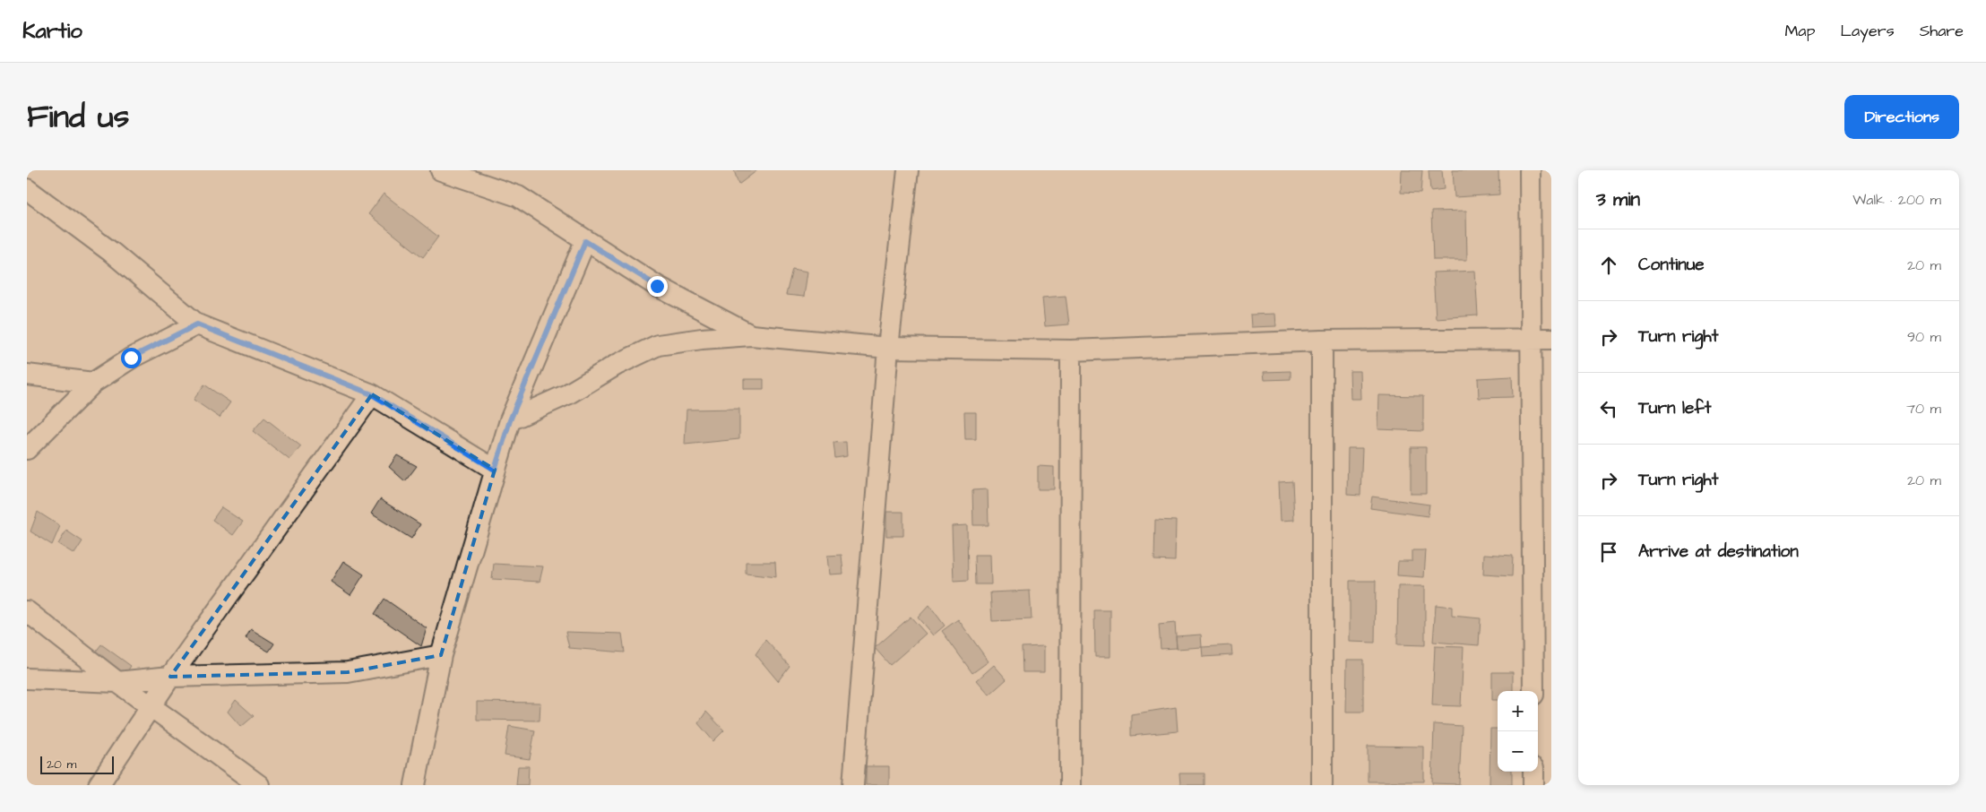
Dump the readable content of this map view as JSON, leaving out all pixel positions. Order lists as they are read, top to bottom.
{
  "scale_bar": "20 m",
  "page": {
    "header": "Kartio",
    "nav": ["Map", "Layers", "Share"],
    "title": "Find us",
    "buttons": "Directions",
    "heading": ["3 min", "Walk · 200 m"],
    "list": [
      ["Continue", "20 m"],
      ["Turn right", "90 m"],
      ["Turn left", "70 m"],
      ["Turn right", "20 m"],
      "Arrive at destination"
    ],
    "map_buttons": ["+", "−"],
    "scale": "20 m"
  }
}
